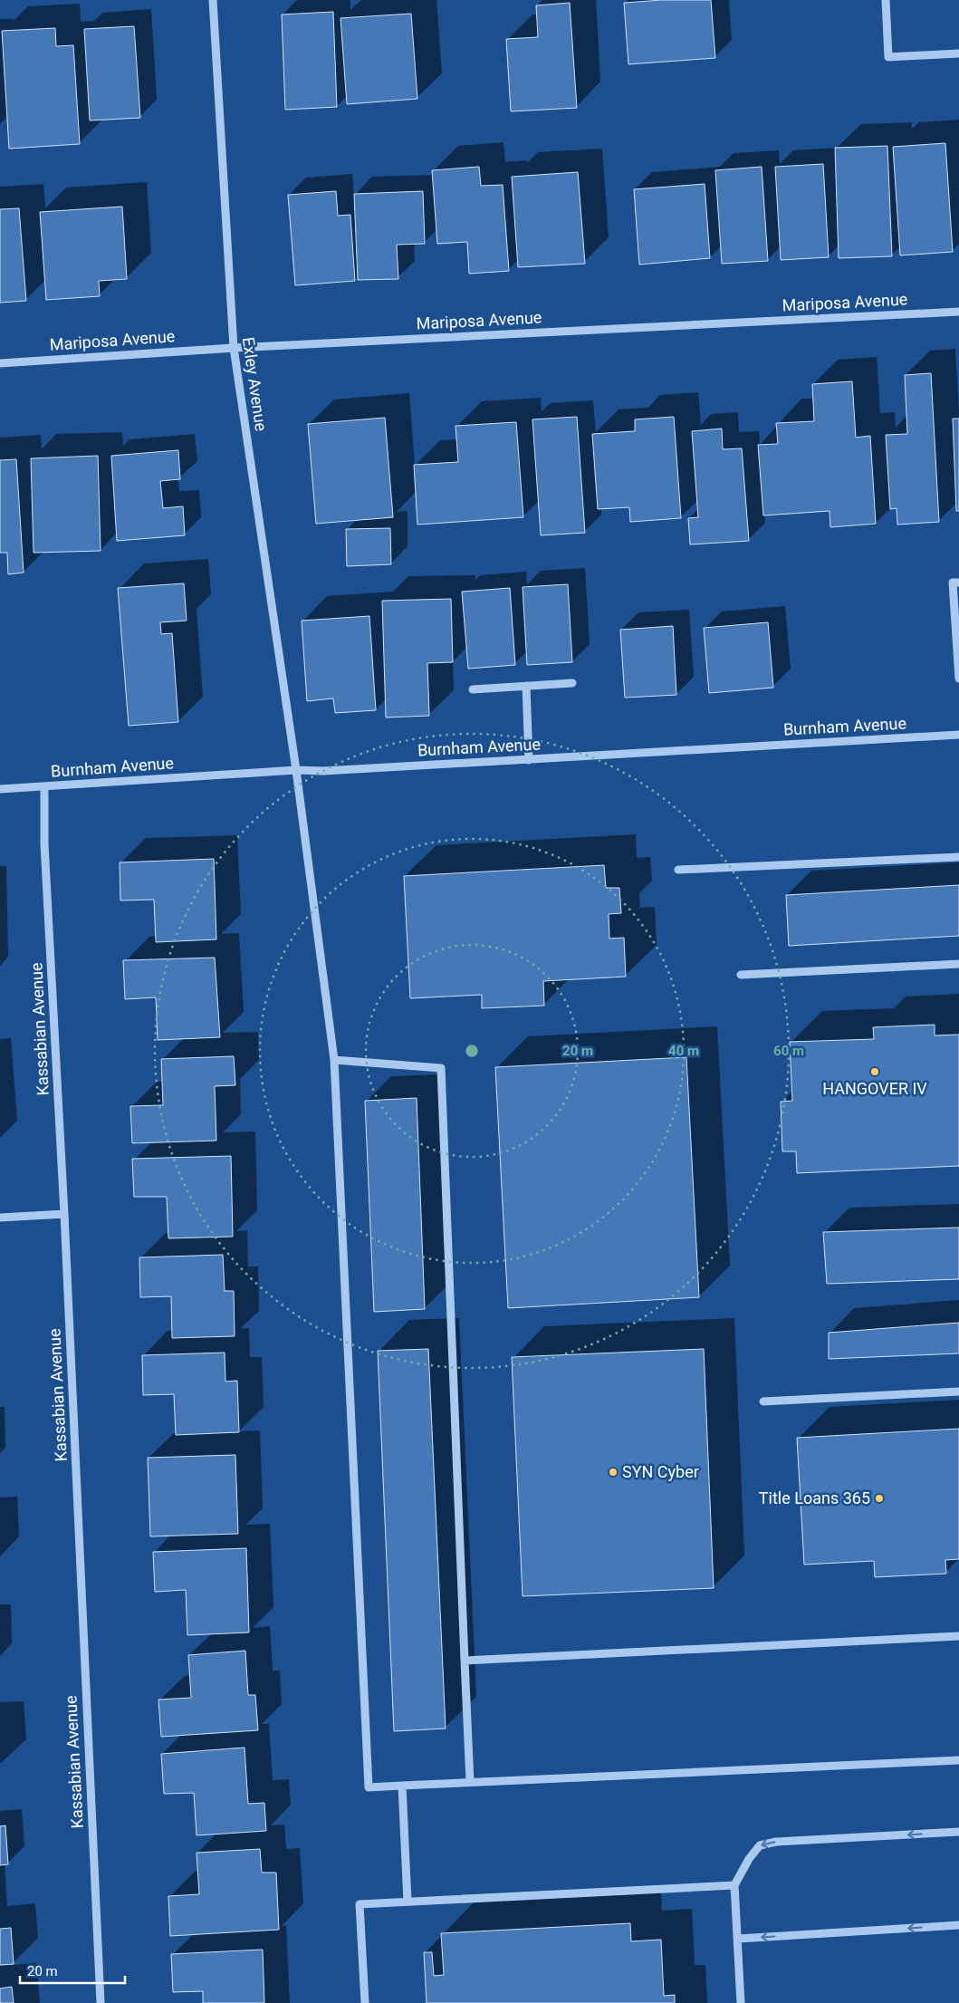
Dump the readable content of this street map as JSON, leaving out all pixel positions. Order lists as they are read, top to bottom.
{
  "streets": {
    "street": [
      "Mariposa Avenue",
      "Exley Avenue",
      "Burnham Avenue",
      "Kassabian Avenue"
    ]
  },
  "crossings": [
    ["Mariposa Avenue", "Exley Avenue"],
    ["Exley Avenue", "Burnham Avenue"],
    ["Burnham Avenue", "Kassabian Avenue"]
  ],
  "places": ["HANGOVER IV", "SYN Cyber", "Title Loans 365"],
  "scale_bar": "20 m",
  "rings": ["20 m", "40 m", "60 m"]
}
